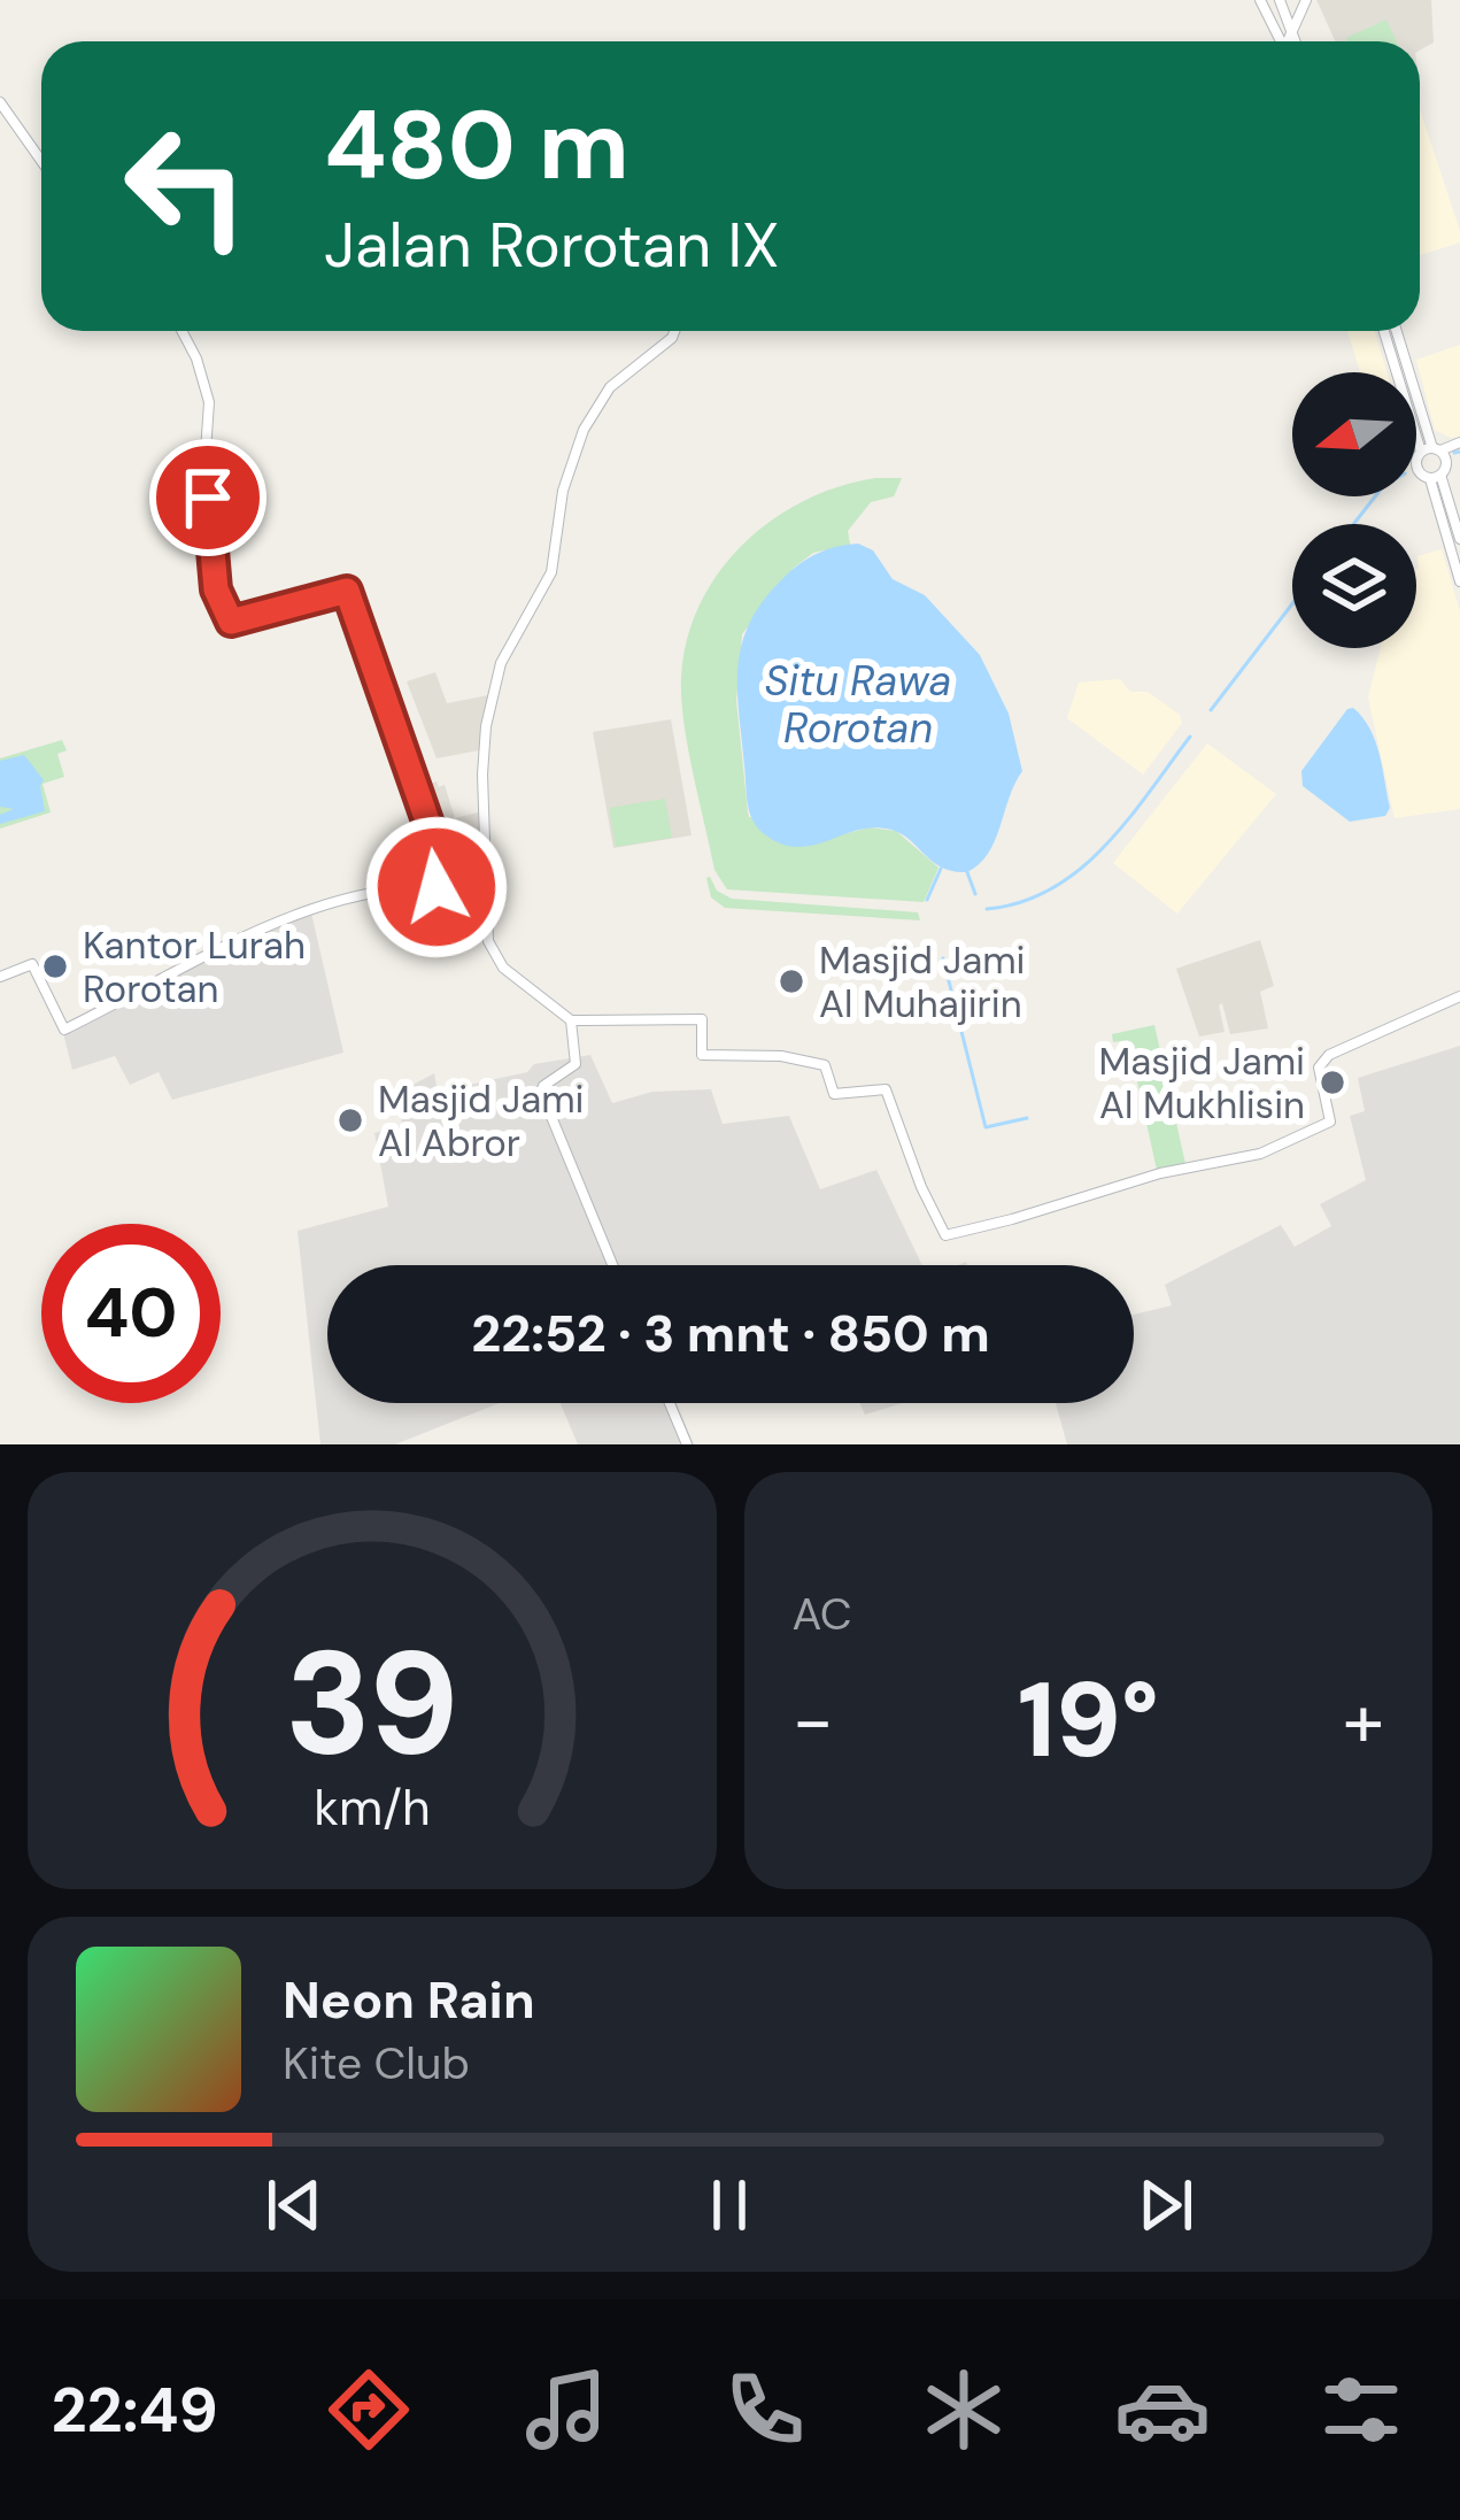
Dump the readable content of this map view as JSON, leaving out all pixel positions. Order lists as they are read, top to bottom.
{
  "water": ["Situ Rawa Rorotan"],
  "places": [
    "Kantor Lurah Rorotan",
    "Masjid Jami Al Muhajirin",
    "Masjid Jami Al Mukhlisin",
    "Masjid Jami Al Abror"
  ],
  "north": "left",
  "page": {
    "turn": ["480 m", "Jalan Rorotan IX"],
    "limit": "40",
    "trip": "22:52 · 3 mnt · 850 m",
    "tile": "AC",
    "heat": ["−", "19°", "+"],
    "song": ["Neon Rain", "Kite Club"],
    "tabs": "22:49",
    "gauge": ["39", "km/h"]
  }
}
